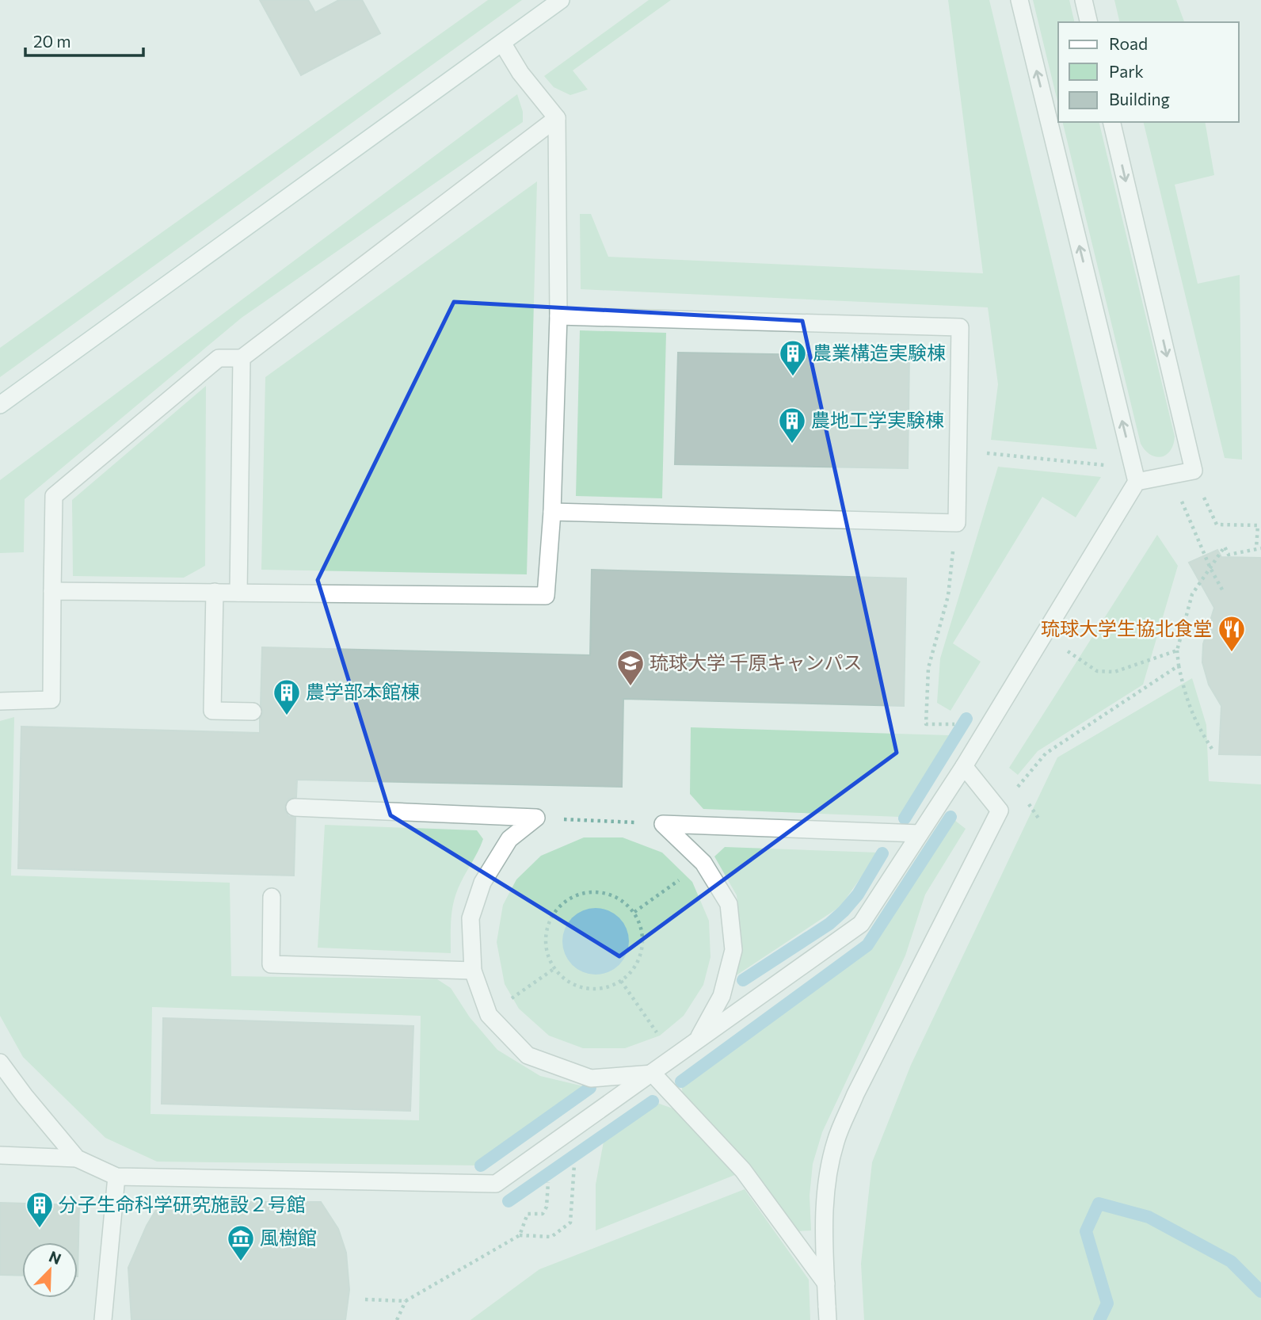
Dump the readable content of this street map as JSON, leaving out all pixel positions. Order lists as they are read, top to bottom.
{
  "places": {
    "building": [
      "農業構造実験棟",
      "農地工学実験棟",
      "農学部本館棟",
      "分子生命科学研究施設２号館"
    ],
    "restaurant": ["琉球大学生協北食堂"],
    "school or university": ["琉球大学 千原キャンパス"],
    "museum": ["風樹館"]
  },
  "legend": ["Road", "Park", "Building"],
  "scale_bar": "20 m",
  "north": "top right"
}
